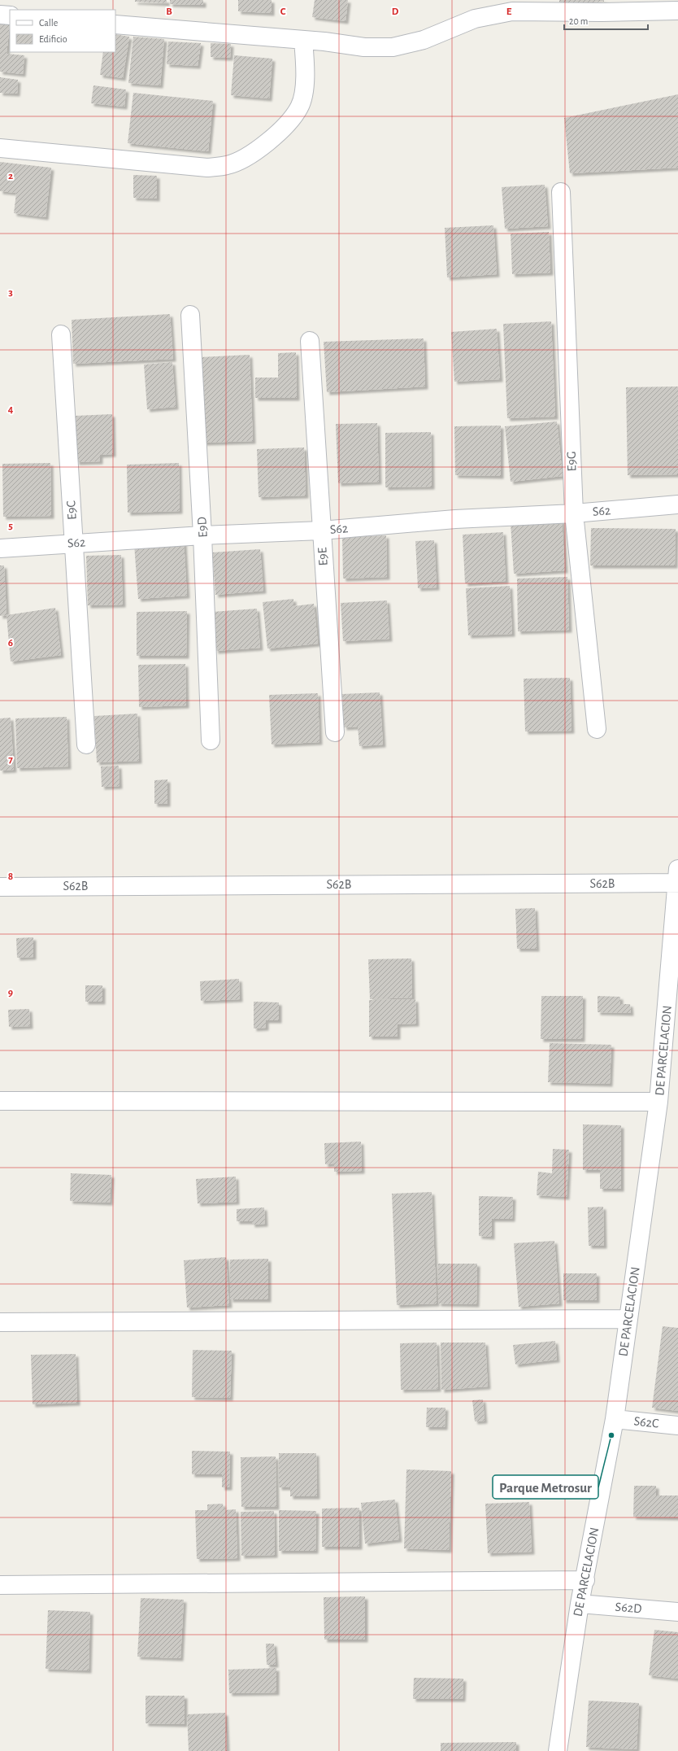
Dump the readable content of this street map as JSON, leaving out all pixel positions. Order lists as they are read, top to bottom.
{
  "streets": {
    "street": [
      "E9G",
      "E9C",
      "S62",
      "E9D",
      "E9E",
      "S62B",
      "DE PARCELACION",
      "S62C",
      "S62D"
    ]
  },
  "crossings": [
    ["E9G", "S62"],
    ["E9C", "S62"],
    ["S62", "E9D"],
    ["S62", "E9E"],
    ["S62B", "DE PARCELACION"],
    ["DE PARCELACION", "S62C"],
    ["DE PARCELACION", "S62D"]
  ],
  "places": ["Parque Metrosur"],
  "legend": ["Calle", "Edificio"],
  "scale_bar": "20 m",
  "grid": {
    "columns": [
      "B",
      "C",
      "D",
      "E"
    ],
    "rows": [
      "2",
      "3",
      "4",
      "5",
      "6",
      "7",
      "8",
      "9"
    ]
  }
}
